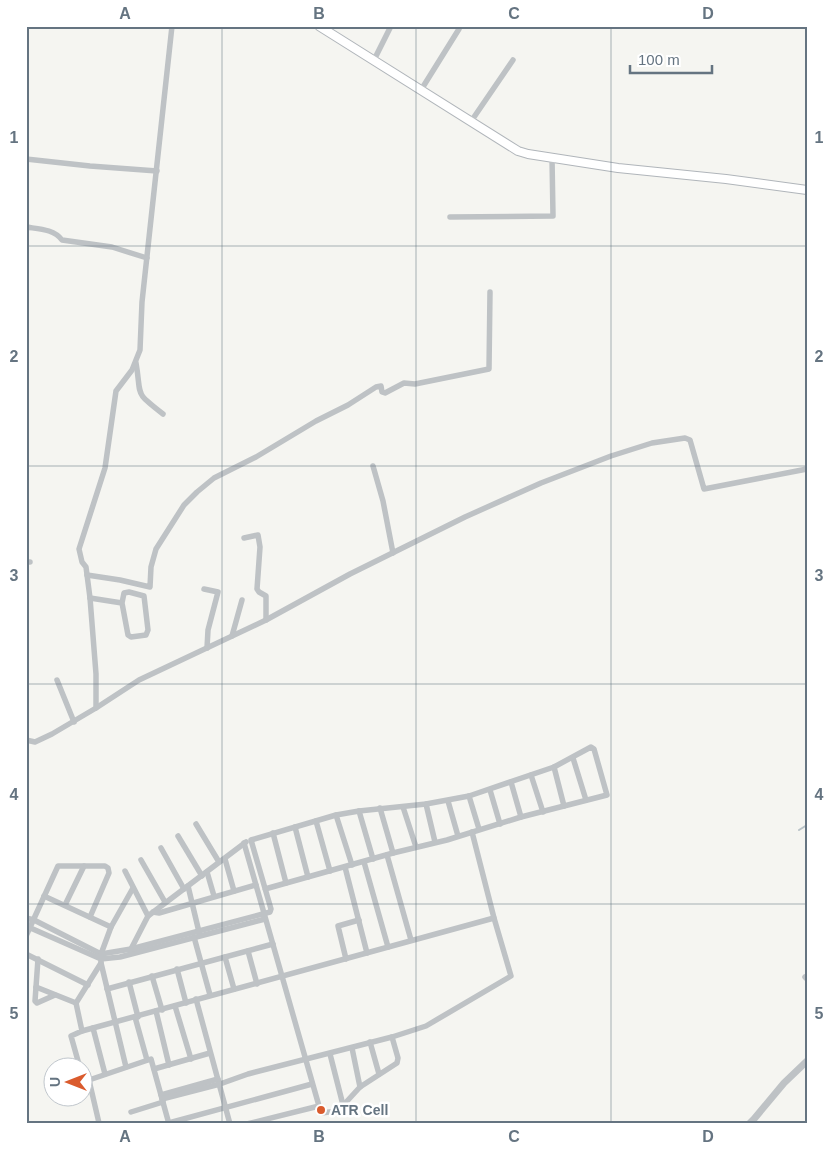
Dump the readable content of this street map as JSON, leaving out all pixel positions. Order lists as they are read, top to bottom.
{
  "places": ["ATR Cell"],
  "scale_bar": "100 m",
  "north": "left",
  "grid": {
    "columns": [
      "A",
      "B",
      "C",
      "D"
    ],
    "rows": [
      "1",
      "2",
      "3",
      "4",
      "5"
    ]
  }
}
